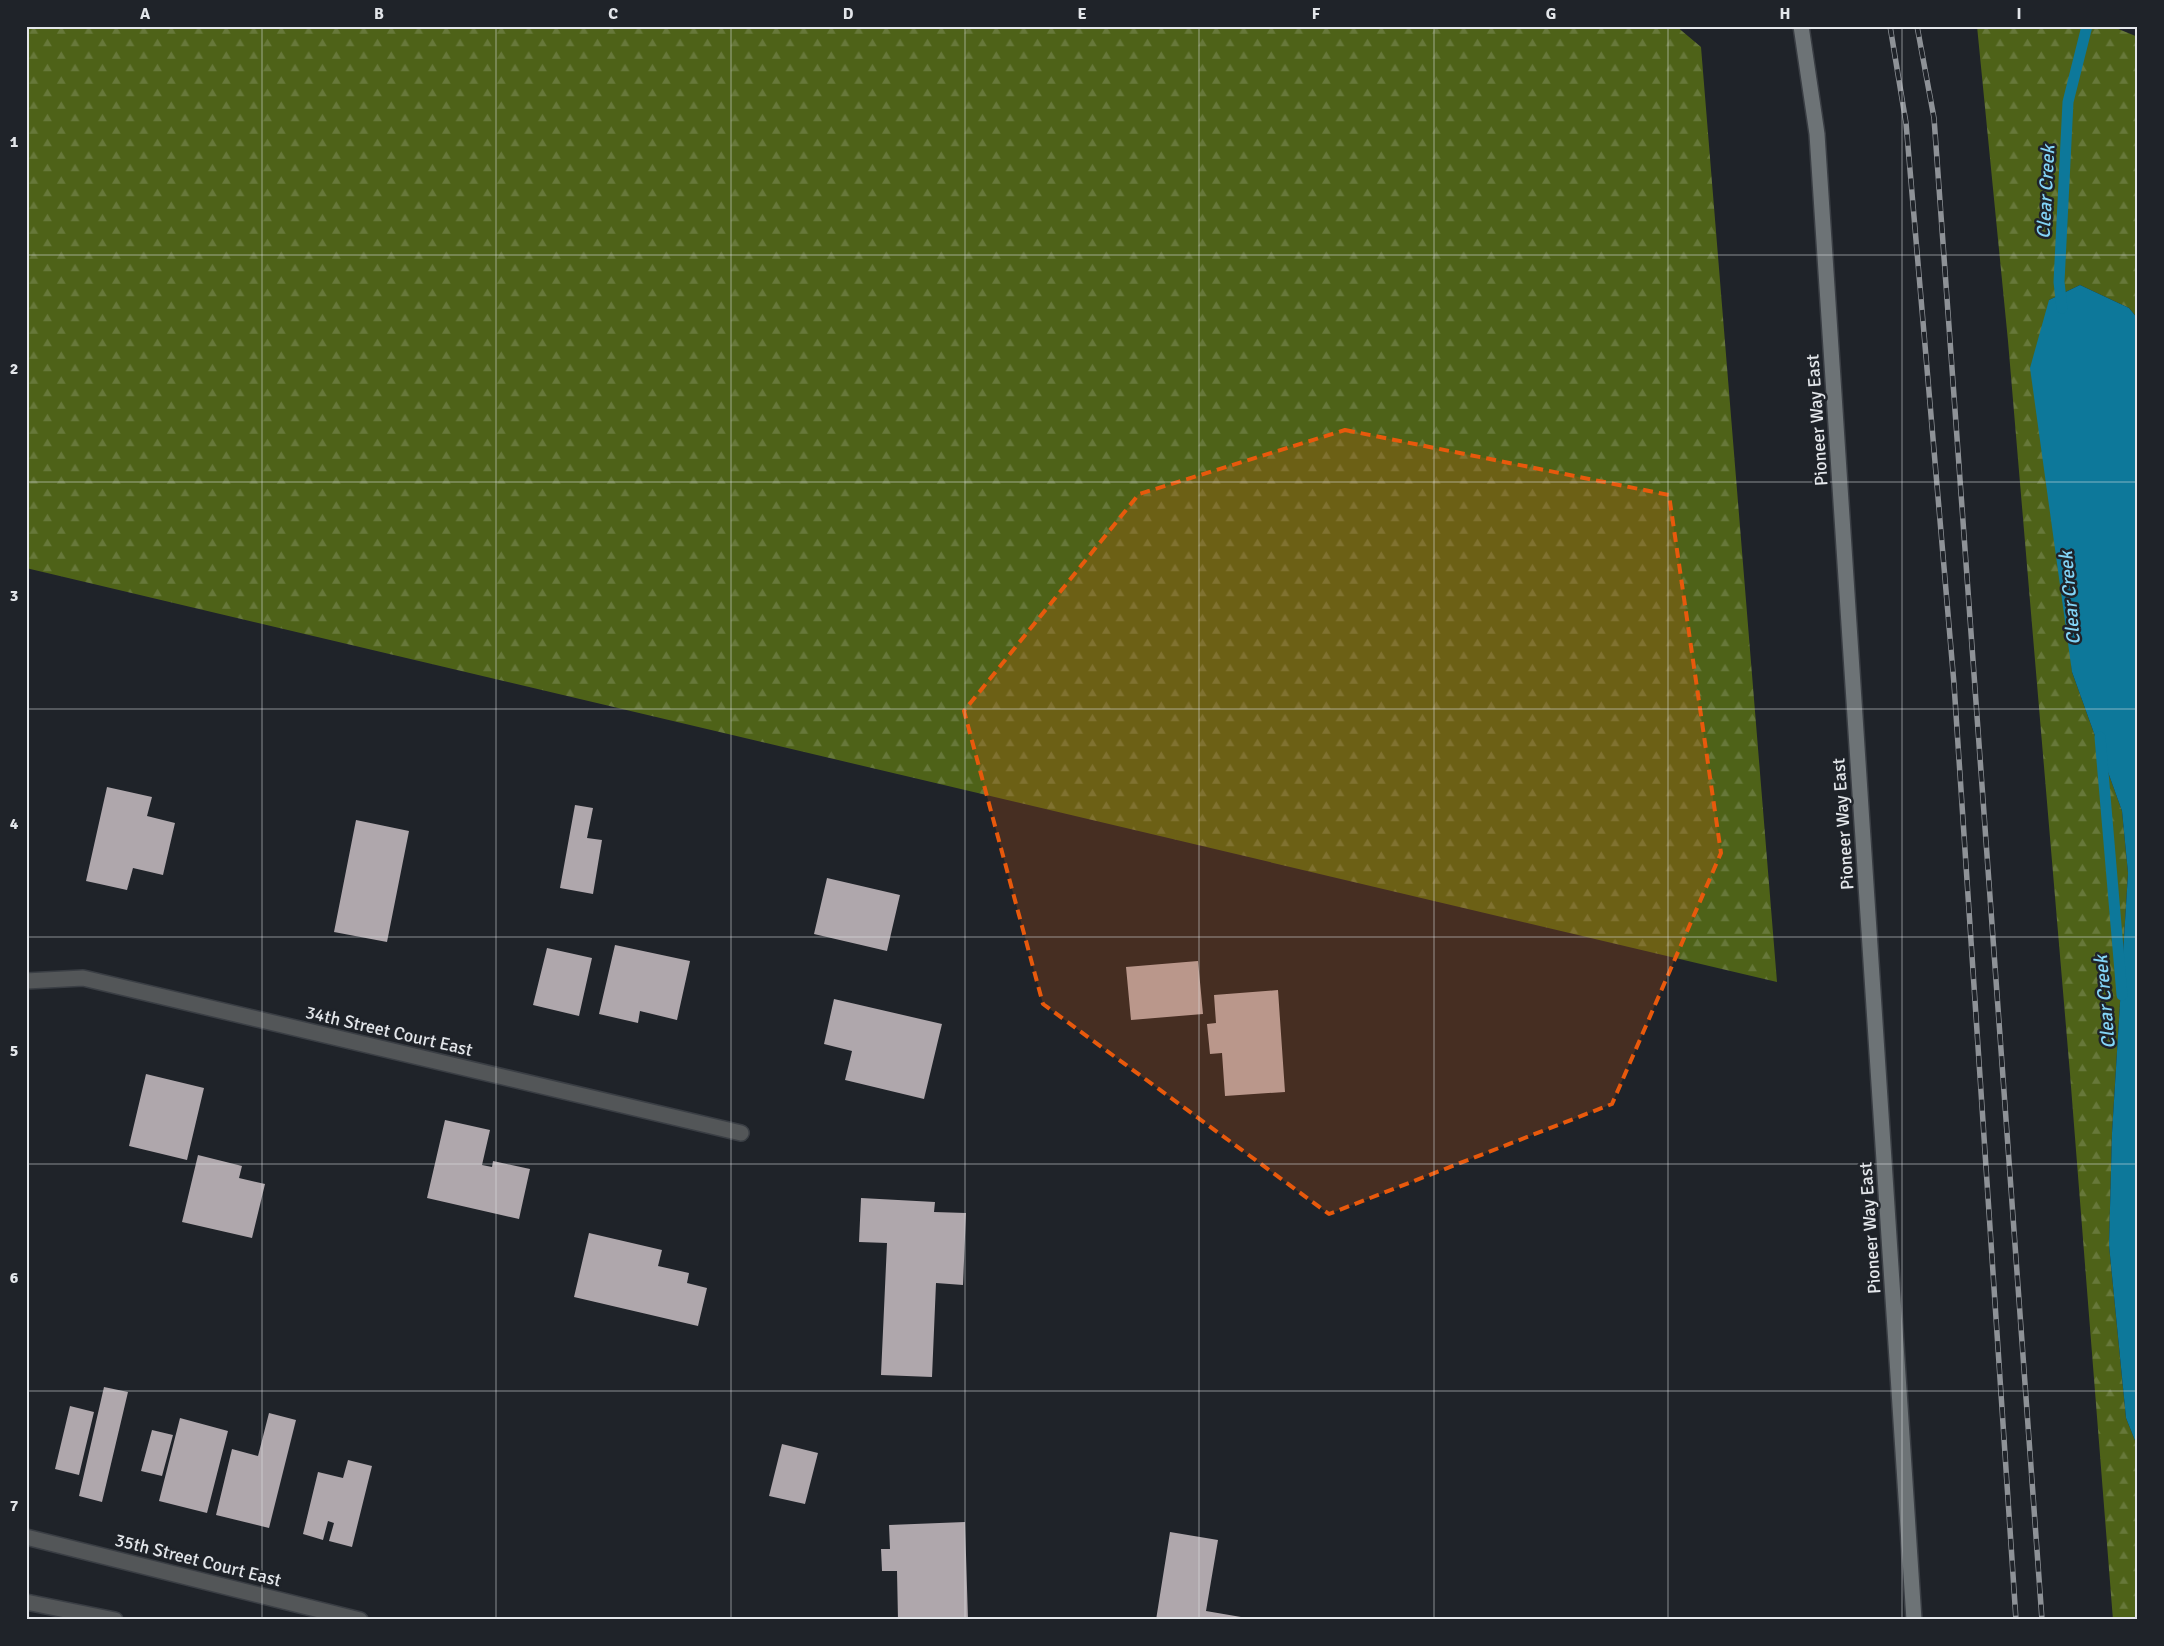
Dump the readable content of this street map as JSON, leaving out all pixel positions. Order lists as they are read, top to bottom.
{
  "streets": {
    "main road": ["Pioneer Way East"],
    "street": ["34th Street Court East", "35th Street Court East"]
  },
  "water": ["Clear Creek"],
  "grid": {
    "columns": [
      "A",
      "B",
      "C",
      "D",
      "E",
      "F",
      "G",
      "H",
      "I"
    ],
    "rows": [
      "1",
      "2",
      "3",
      "4",
      "5",
      "6",
      "7"
    ]
  }
}
